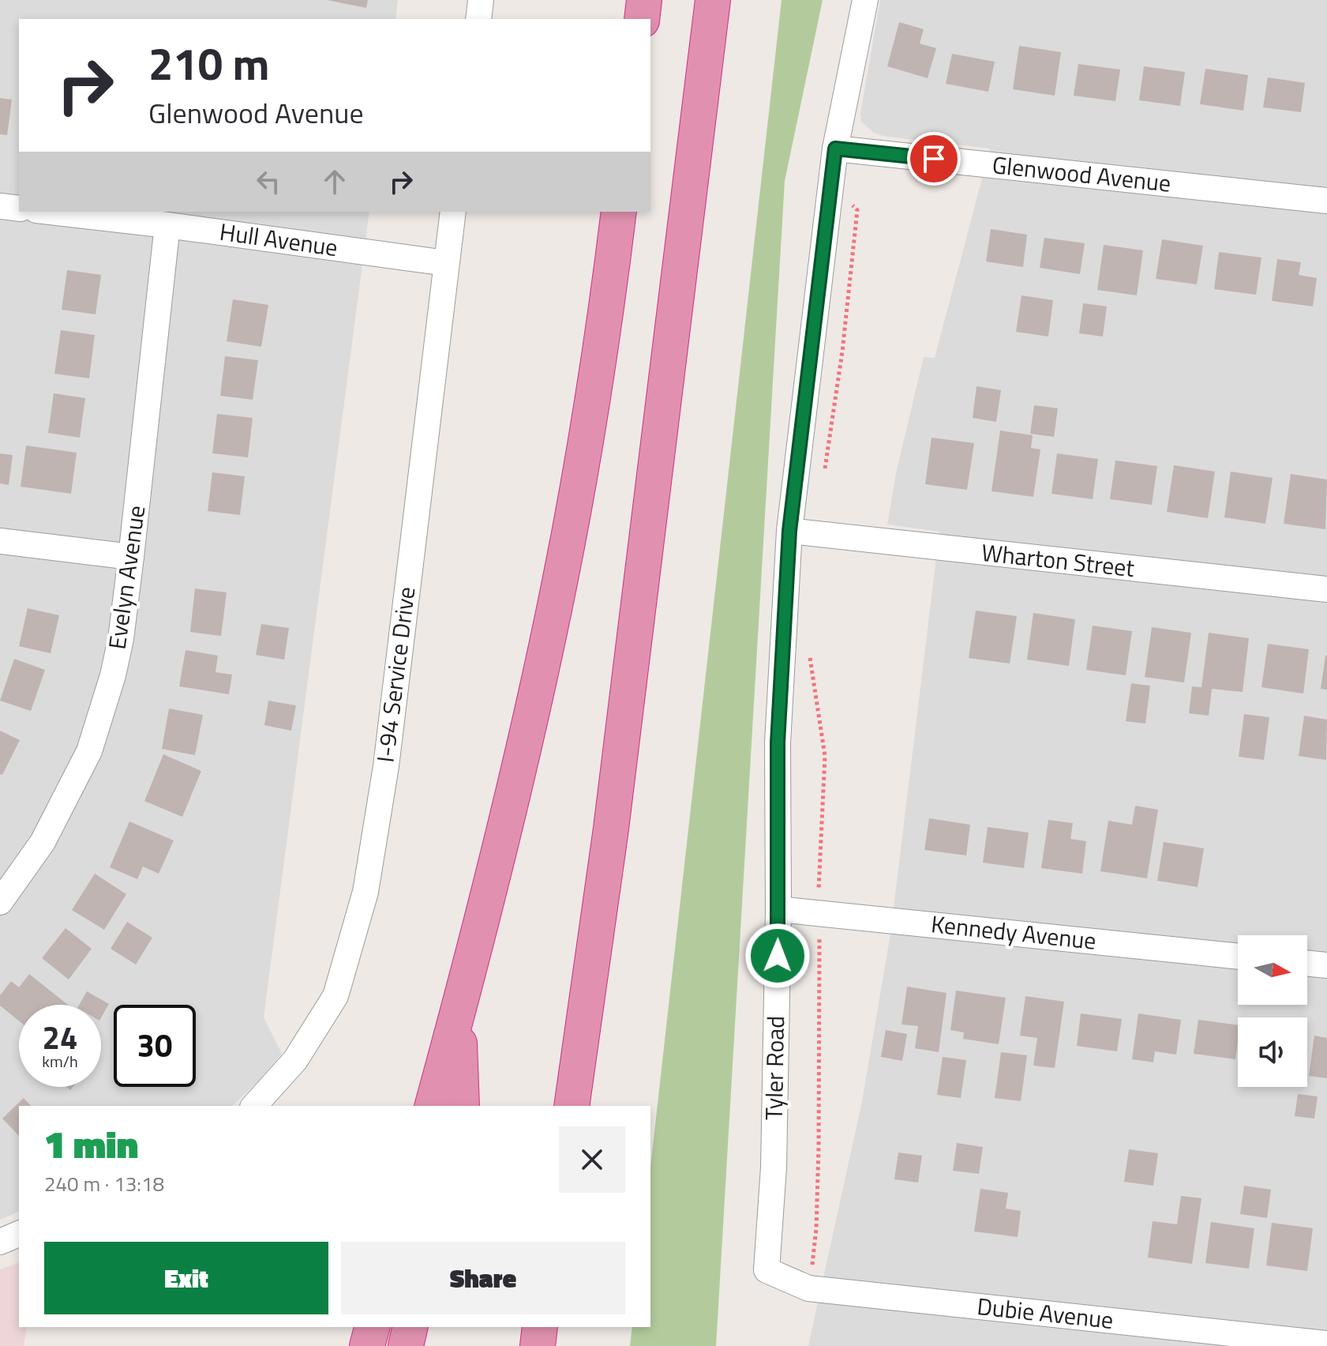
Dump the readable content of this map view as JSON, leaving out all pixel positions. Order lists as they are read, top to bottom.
{
  "streets": {
    "street": [
      "Glenwood Avenue",
      "Hull Avenue",
      "Wharton Street",
      "Evelyn Avenue",
      "I-94 Service Drive",
      "Kennedy Avenue",
      "Tyler Road",
      "Dubie Avenue"
    ]
  },
  "crossings": [
    ["Glenwood Avenue", "Tyler Road"],
    ["Hull Avenue", "Evelyn Avenue"],
    ["Hull Avenue", "I-94 Service Drive"],
    ["Wharton Street", "Tyler Road"],
    ["Kennedy Avenue", "Tyler Road"],
    ["Tyler Road", "Dubie Avenue"]
  ],
  "north": "right",
  "page": {
    "turn": ["210 m", "Glenwood Avenue"],
    "speed": "24 km/h",
    "limit": "30",
    "heading": ["1 min", "240 m · 13:18"],
    "buttons": ["Exit", "Share"]
  }
}
